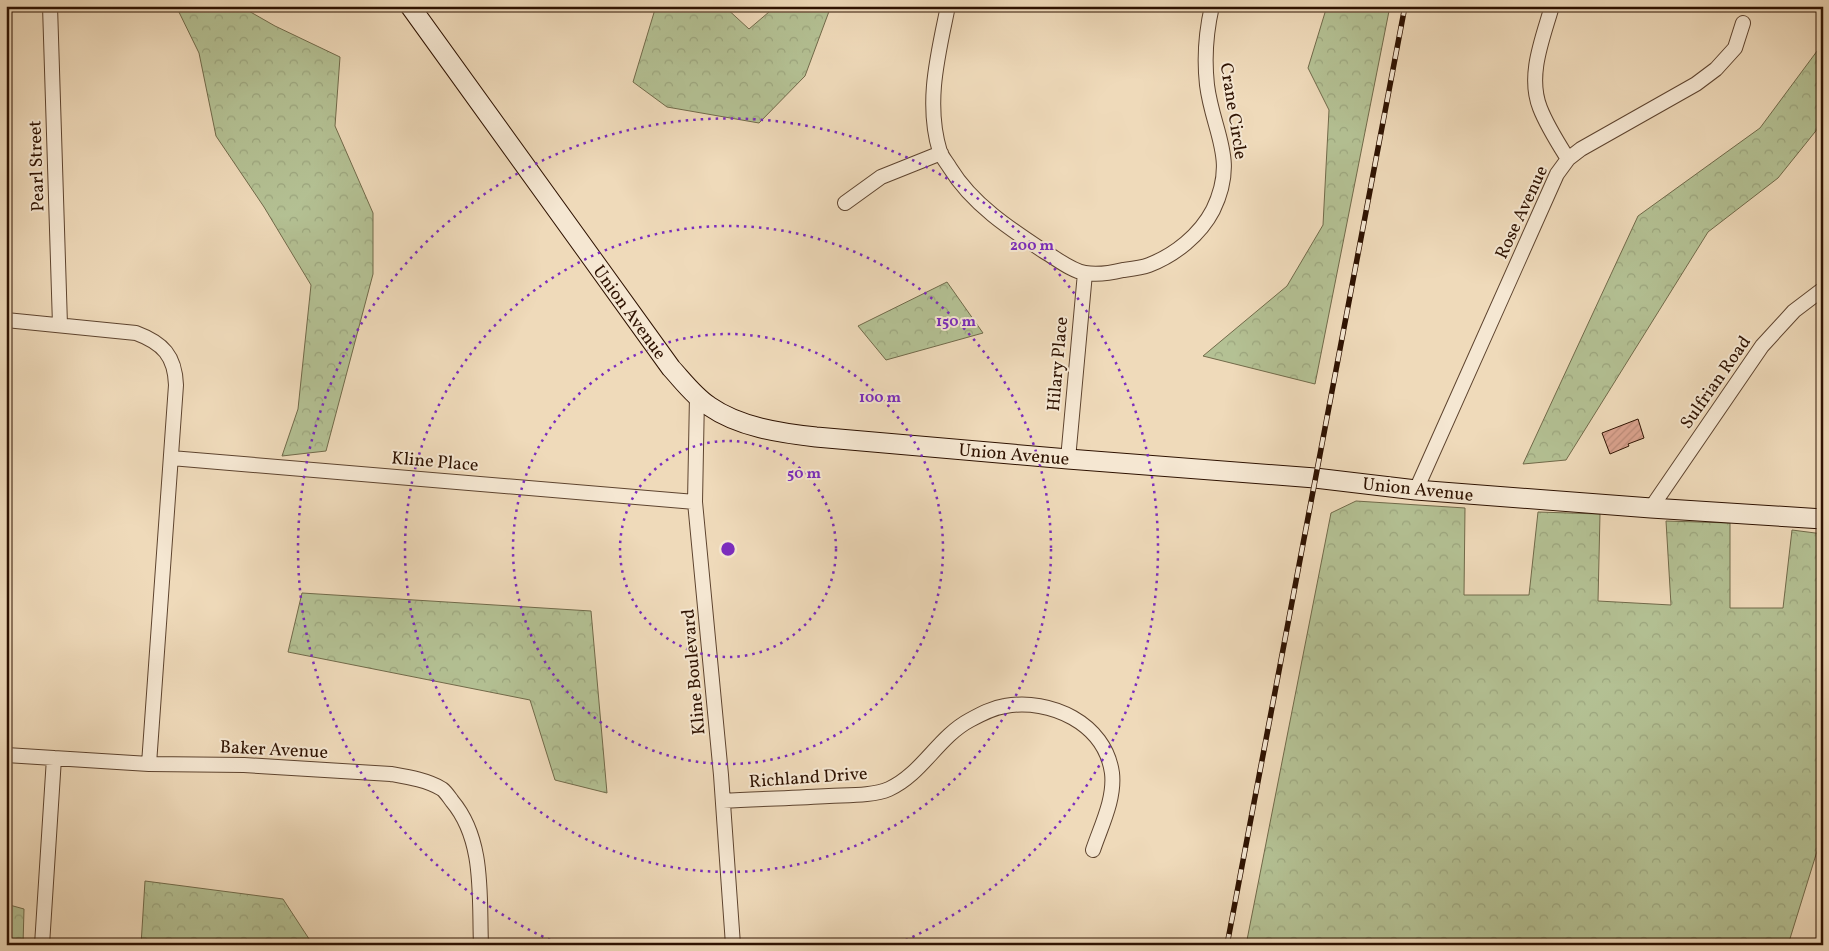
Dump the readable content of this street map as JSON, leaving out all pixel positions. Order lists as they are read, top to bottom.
{
  "streets": {
    "main road": ["Union Avenue"],
    "street": [
      "Crane Circle",
      "Pearl Street",
      "Rose Avenue",
      "Hilary Place",
      "Sulfrian Road",
      "Kline Place",
      "Kline Boulevard",
      "Baker Avenue",
      "Richland Drive"
    ]
  },
  "crossings": [
    ["Crane Circle", "Hilary Place"],
    ["Rose Avenue", "Union Avenue"],
    ["Union Avenue", "Hilary Place"],
    ["Union Avenue", "Sulfrian Road"],
    ["Union Avenue", "Kline Boulevard"],
    ["Kline Place", "Kline Boulevard"],
    ["Kline Boulevard", "Richland Drive"]
  ],
  "rings": [
    "200 m",
    "150 m",
    "100 m",
    "50 m"
  ]
}
